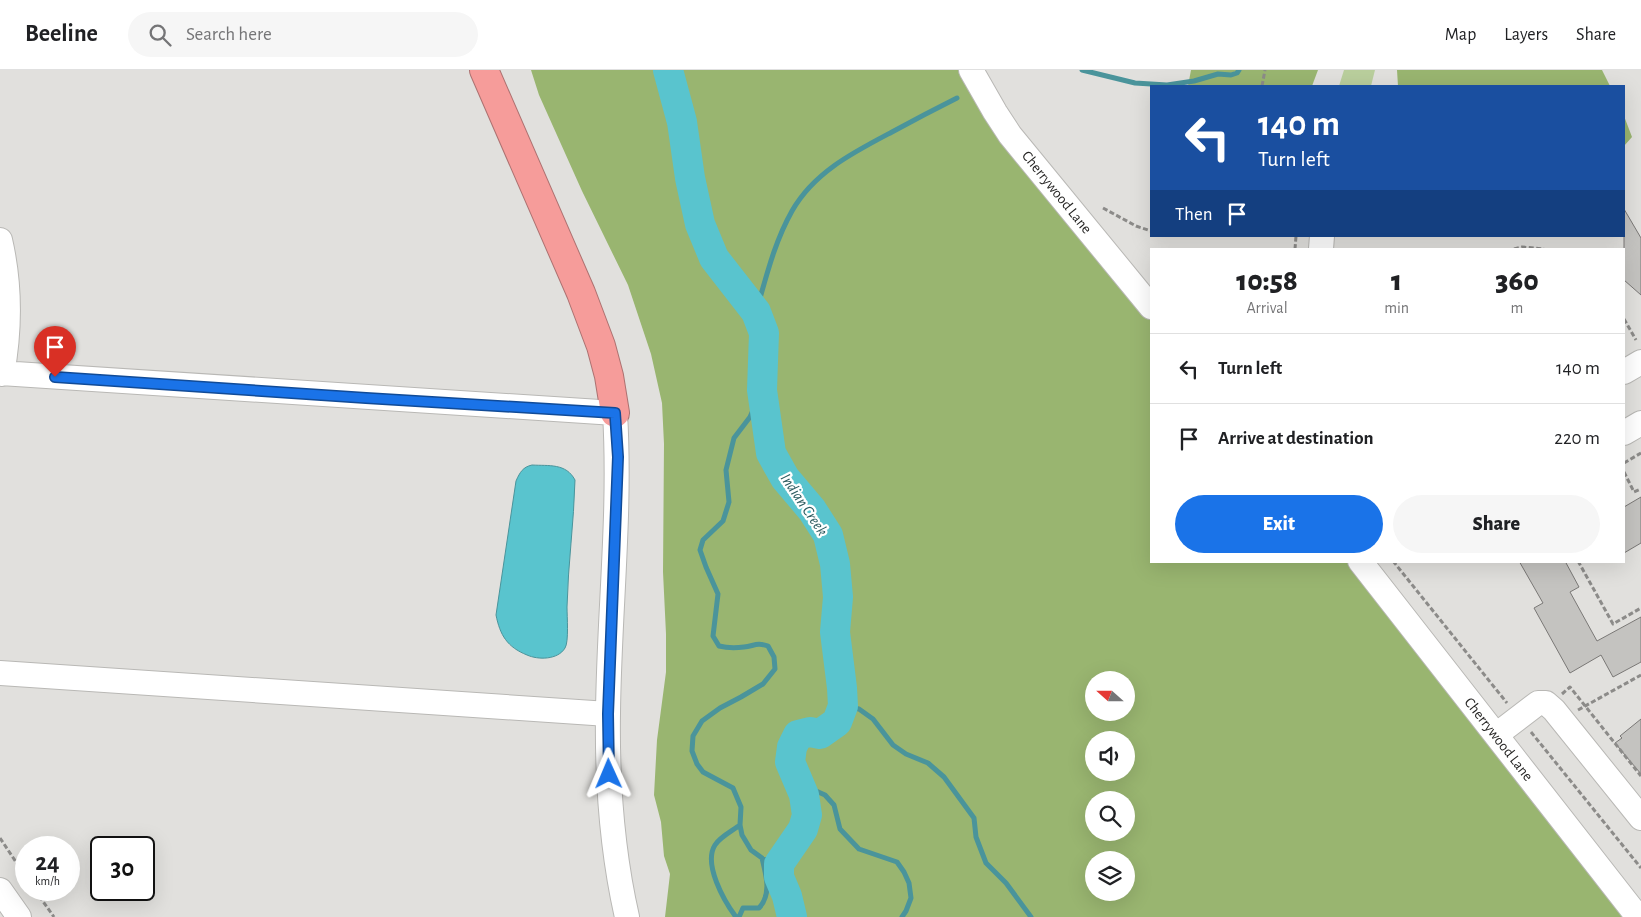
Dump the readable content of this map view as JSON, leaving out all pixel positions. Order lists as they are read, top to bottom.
{
  "streets": {
    "street": ["Cherrywood Lane"]
  },
  "water": ["Indian Creek"],
  "north": "left",
  "page": {
    "header": "Beeline",
    "search": "Search here",
    "nav": ["Map", "Layers", "Share"],
    "turn": ["140 m", "Turn left"],
    "then": "Then",
    "eta": [
      "10:58",
      "Arrival",
      "1",
      "min",
      "360",
      "m"
    ],
    "list": [
      {
        "name": "Turn left",
        "value": "140 m"
      },
      {
        "name": "Arrive at destination",
        "value": "220 m"
      }
    ],
    "buttons": ["Exit", "Share"],
    "speed": "24 km/h",
    "limit": "30"
  }
}
